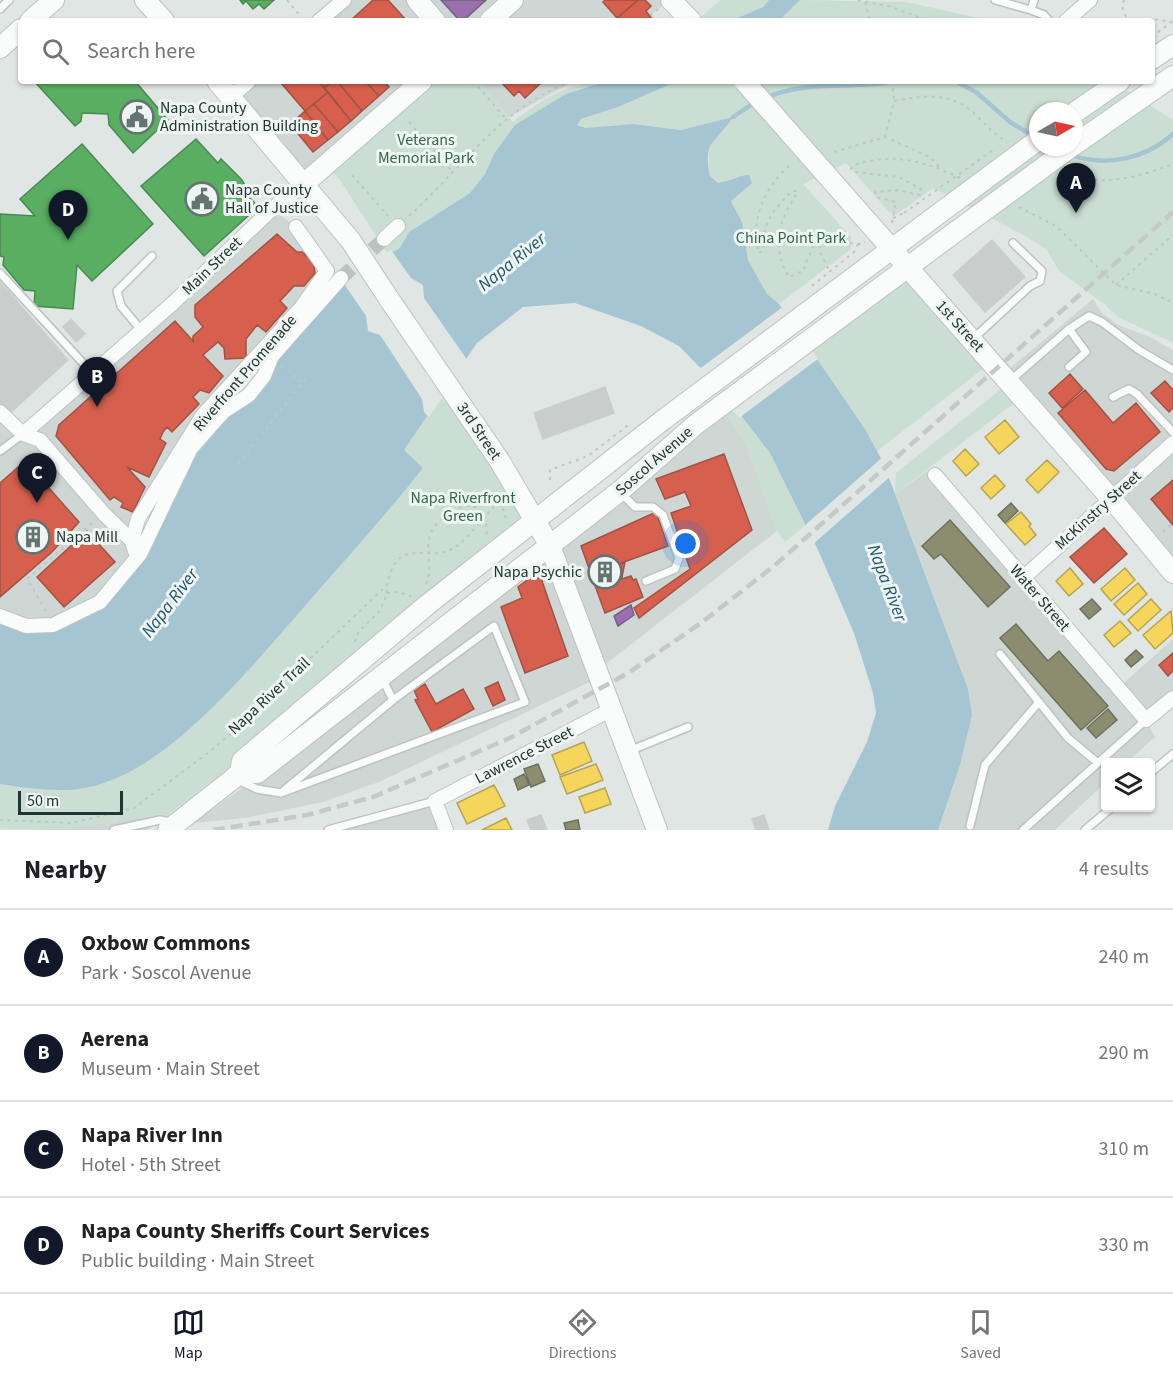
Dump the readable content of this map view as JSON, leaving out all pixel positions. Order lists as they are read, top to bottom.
{
  "streets": {
    "main road": [
      "Main Street",
      "1st Street",
      "3rd Street",
      "Soscol Avenue"
    ],
    "street": [
      "Riverfront Promenade",
      "McKinstry Street",
      "Water Street",
      "Lawrence Street"
    ],
    "path": ["Napa River Trail"]
  },
  "crossings": [
    ["Main Street", "3rd Street"],
    ["1st Street", "Soscol Avenue"],
    ["1st Street", "McKinstry Street"],
    ["3rd Street", "Soscol Avenue"],
    ["3rd Street", "Lawrence Street"],
    ["McKinstry Street", "Water Street"]
  ],
  "water": ["Napa River"],
  "parks": ["Veterans Memorial Park", "China Point Park", "Napa Riverfront Green"],
  "places": {
    "public building": ["Napa County Administration Building", "Napa County Hall of Justice"],
    "building": ["Napa Mill", "Napa Psychic"]
  },
  "scale_bar": "50 m",
  "north": "right",
  "page": {
    "search": "Search here",
    "pins": [
      "A",
      "D",
      "B",
      "C"
    ],
    "scale": "50 m",
    "heading": ["Nearby", "4 results"],
    "list": [
      {
        "mark": "A",
        "name": "Oxbow Commons",
        "note": "Park · Soscol Avenue",
        "value": "240 m"
      },
      {
        "mark": "B",
        "name": "Aerena",
        "note": "Museum · Main Street",
        "value": "290 m"
      },
      {
        "mark": "C",
        "name": "Napa River Inn",
        "note": "Hotel · 5th Street",
        "value": "310 m"
      },
      {
        "mark": "D",
        "name": "Napa County Sheriffs Court Services",
        "note": "Public building · Main Street",
        "value": "330 m"
      }
    ],
    "nav": ["Map", "Directions", "Saved"]
  }
}
